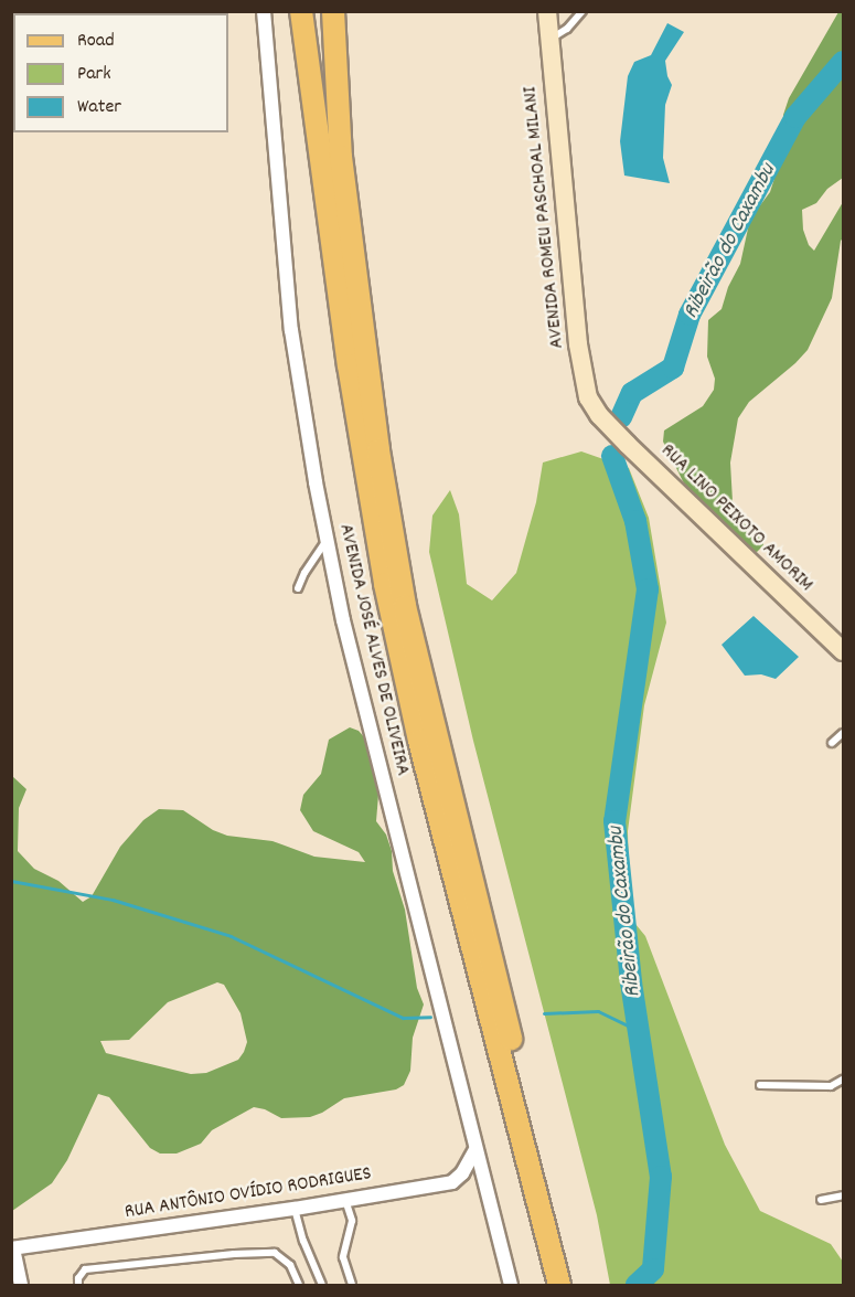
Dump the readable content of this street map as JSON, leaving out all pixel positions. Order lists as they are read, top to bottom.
{
  "streets": {
    "street": [
      "AVENIDA ROMEU PASCHOAL MILANI",
      "RUA LINO PEIXOTO AMORIM",
      "AVENIDA JOSÉ ALVES DE OLIVEIRA",
      "RUA ANTÔNIO OVÍDIO RODRIGUES"
    ]
  },
  "crossings": [
    ["AVENIDA ROMEU PASCHOAL MILANI", "RUA LINO PEIXOTO AMORIM"],
    ["AVENIDA JOSÉ ALVES DE OLIVEIRA", "RUA ANTÔNIO OVÍDIO RODRIGUES"]
  ],
  "water": ["Ribeirão do Caxambu"],
  "legend": ["Road", "Park", "Water"]
}
